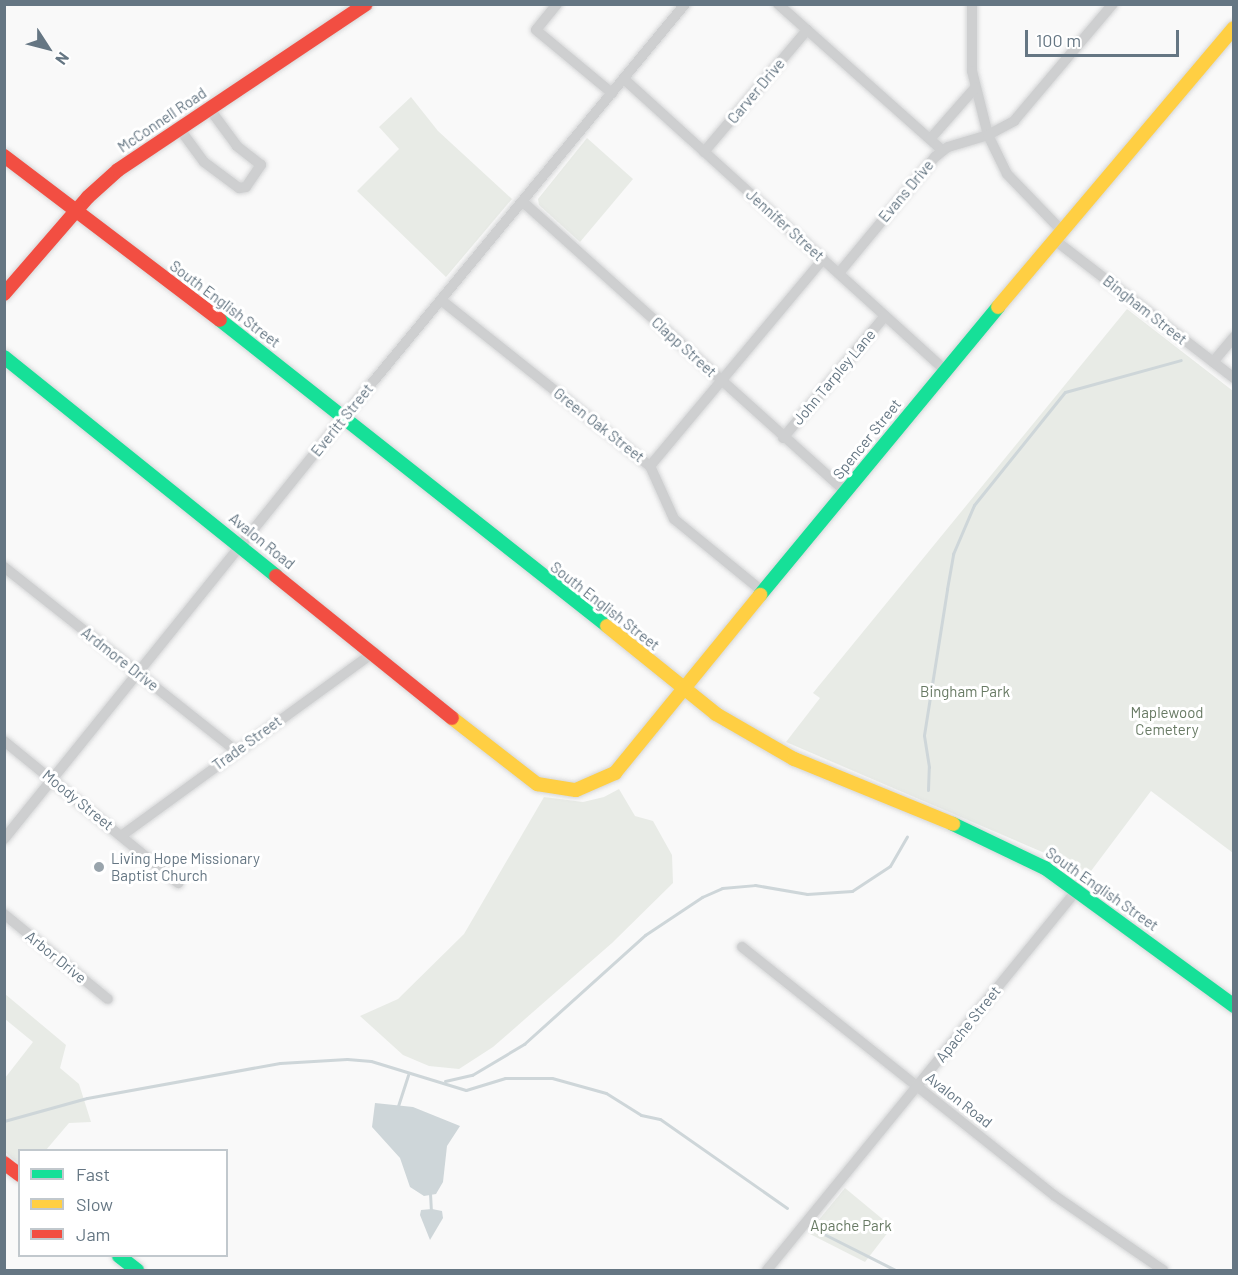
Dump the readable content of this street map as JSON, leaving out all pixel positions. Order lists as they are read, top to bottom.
{
  "streets": {
    "street": [
      "Carver Drive",
      "McConnell Road",
      "Evans Drive",
      "Jennifer Street",
      "South English Street",
      "Bingham Street",
      "Clapp Street",
      "John Tarpley Lane",
      "Everitt Street",
      "Green Oak Street",
      "Spencer Street",
      "Avalon Road",
      "Ardmore Drive",
      "Trade Street",
      "Moody Street",
      "Arbor Drive",
      "Apache Street"
    ]
  },
  "crossings": [
    ["Carver Drive", "Jennifer Street"],
    ["McConnell Road", "South English Street"],
    ["Evans Drive", "Jennifer Street"],
    ["Evans Drive", "Bingham Street"],
    ["Jennifer Street", "John Tarpley Lane"],
    ["Jennifer Street", "Everitt Street"],
    ["Jennifer Street", "Spencer Street"],
    ["South English Street", "Everitt Street"],
    ["South English Street", "Spencer Street"],
    ["South English Street", "Apache Street"],
    ["Bingham Street", "Spencer Street"],
    ["Clapp Street", "John Tarpley Lane"],
    ["Clapp Street", "Everitt Street"],
    ["Clapp Street", "Spencer Street"],
    ["Everitt Street", "Green Oak Street"],
    ["Everitt Street", "Avalon Road"],
    ["Everitt Street", "Ardmore Drive"],
    ["Everitt Street", "Moody Street"],
    ["Green Oak Street", "Spencer Street"],
    ["Spencer Street", "Avalon Road"],
    ["Avalon Road", "Trade Street"],
    ["Avalon Road", "Apache Street"],
    ["Ardmore Drive", "Trade Street"],
    ["Trade Street", "Moody Street"]
  ],
  "parks": ["Bingham Park", "Maplewood Cemetery", "Apache Park"],
  "places": ["Living Hope Missionary Baptist Church"],
  "legend": ["Fast", "Slow", "Jam"],
  "scale_bar": "100 m",
  "north": "bottom right"
}
